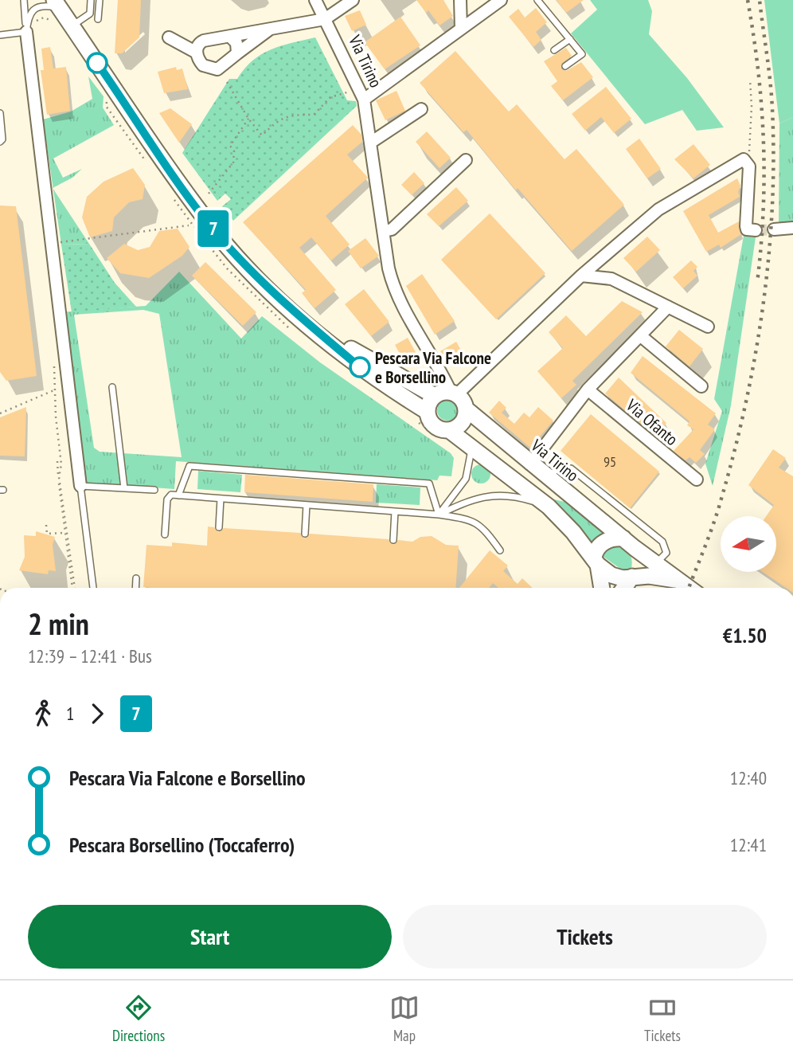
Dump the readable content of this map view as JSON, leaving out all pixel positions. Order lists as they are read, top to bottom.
{
  "streets": {
    "street": ["Via Tirino", "Via Ofanto"]
  },
  "places": ["Pescara Via Falcone e Borsellino"],
  "lines": ["bus line 7"],
  "house_numbers": ["95"],
  "north": "left",
  "page": {
    "on_map": "7",
    "heading": ["2 min", "12:39 – 12:41 · Bus", "€1.50"],
    "legs": ["1", "7"],
    "list": [
      {
        "name": "Pescara Via Falcone e Borsellino",
        "value": "12:40"
      },
      {
        "name": "Pescara Borsellino (Toccaferro)",
        "value": "12:41"
      }
    ],
    "buttons": ["Start", "Tickets"],
    "tabs": ["Directions", "Map", "Tickets"]
  }
}
